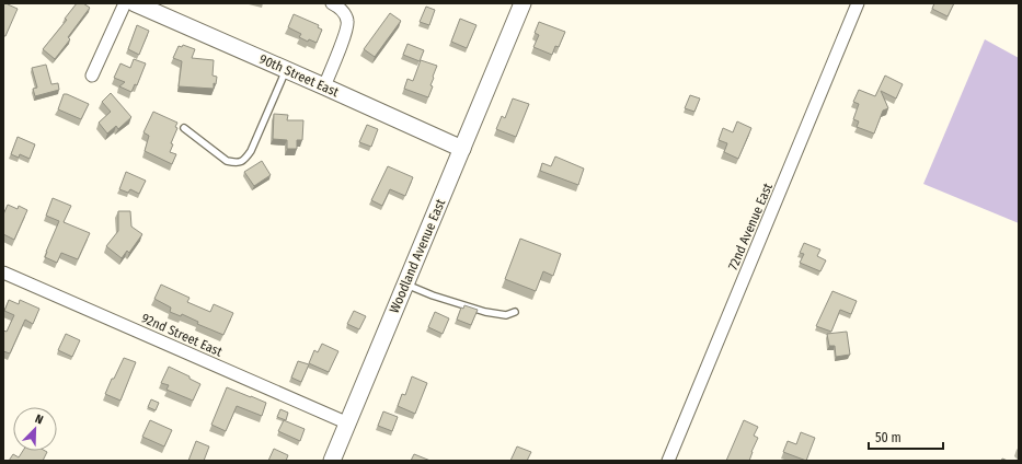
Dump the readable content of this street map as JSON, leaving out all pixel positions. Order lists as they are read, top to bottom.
{
  "streets": {
    "street": [
      "90th Street East",
      "72nd Avenue East",
      "Woodland Avenue East",
      "92nd Street East"
    ]
  },
  "crossings": [
    ["90th Street East", "Woodland Avenue East"],
    ["Woodland Avenue East", "92nd Street East"]
  ],
  "scale_bar": "50 m",
  "north": "top right"
}
